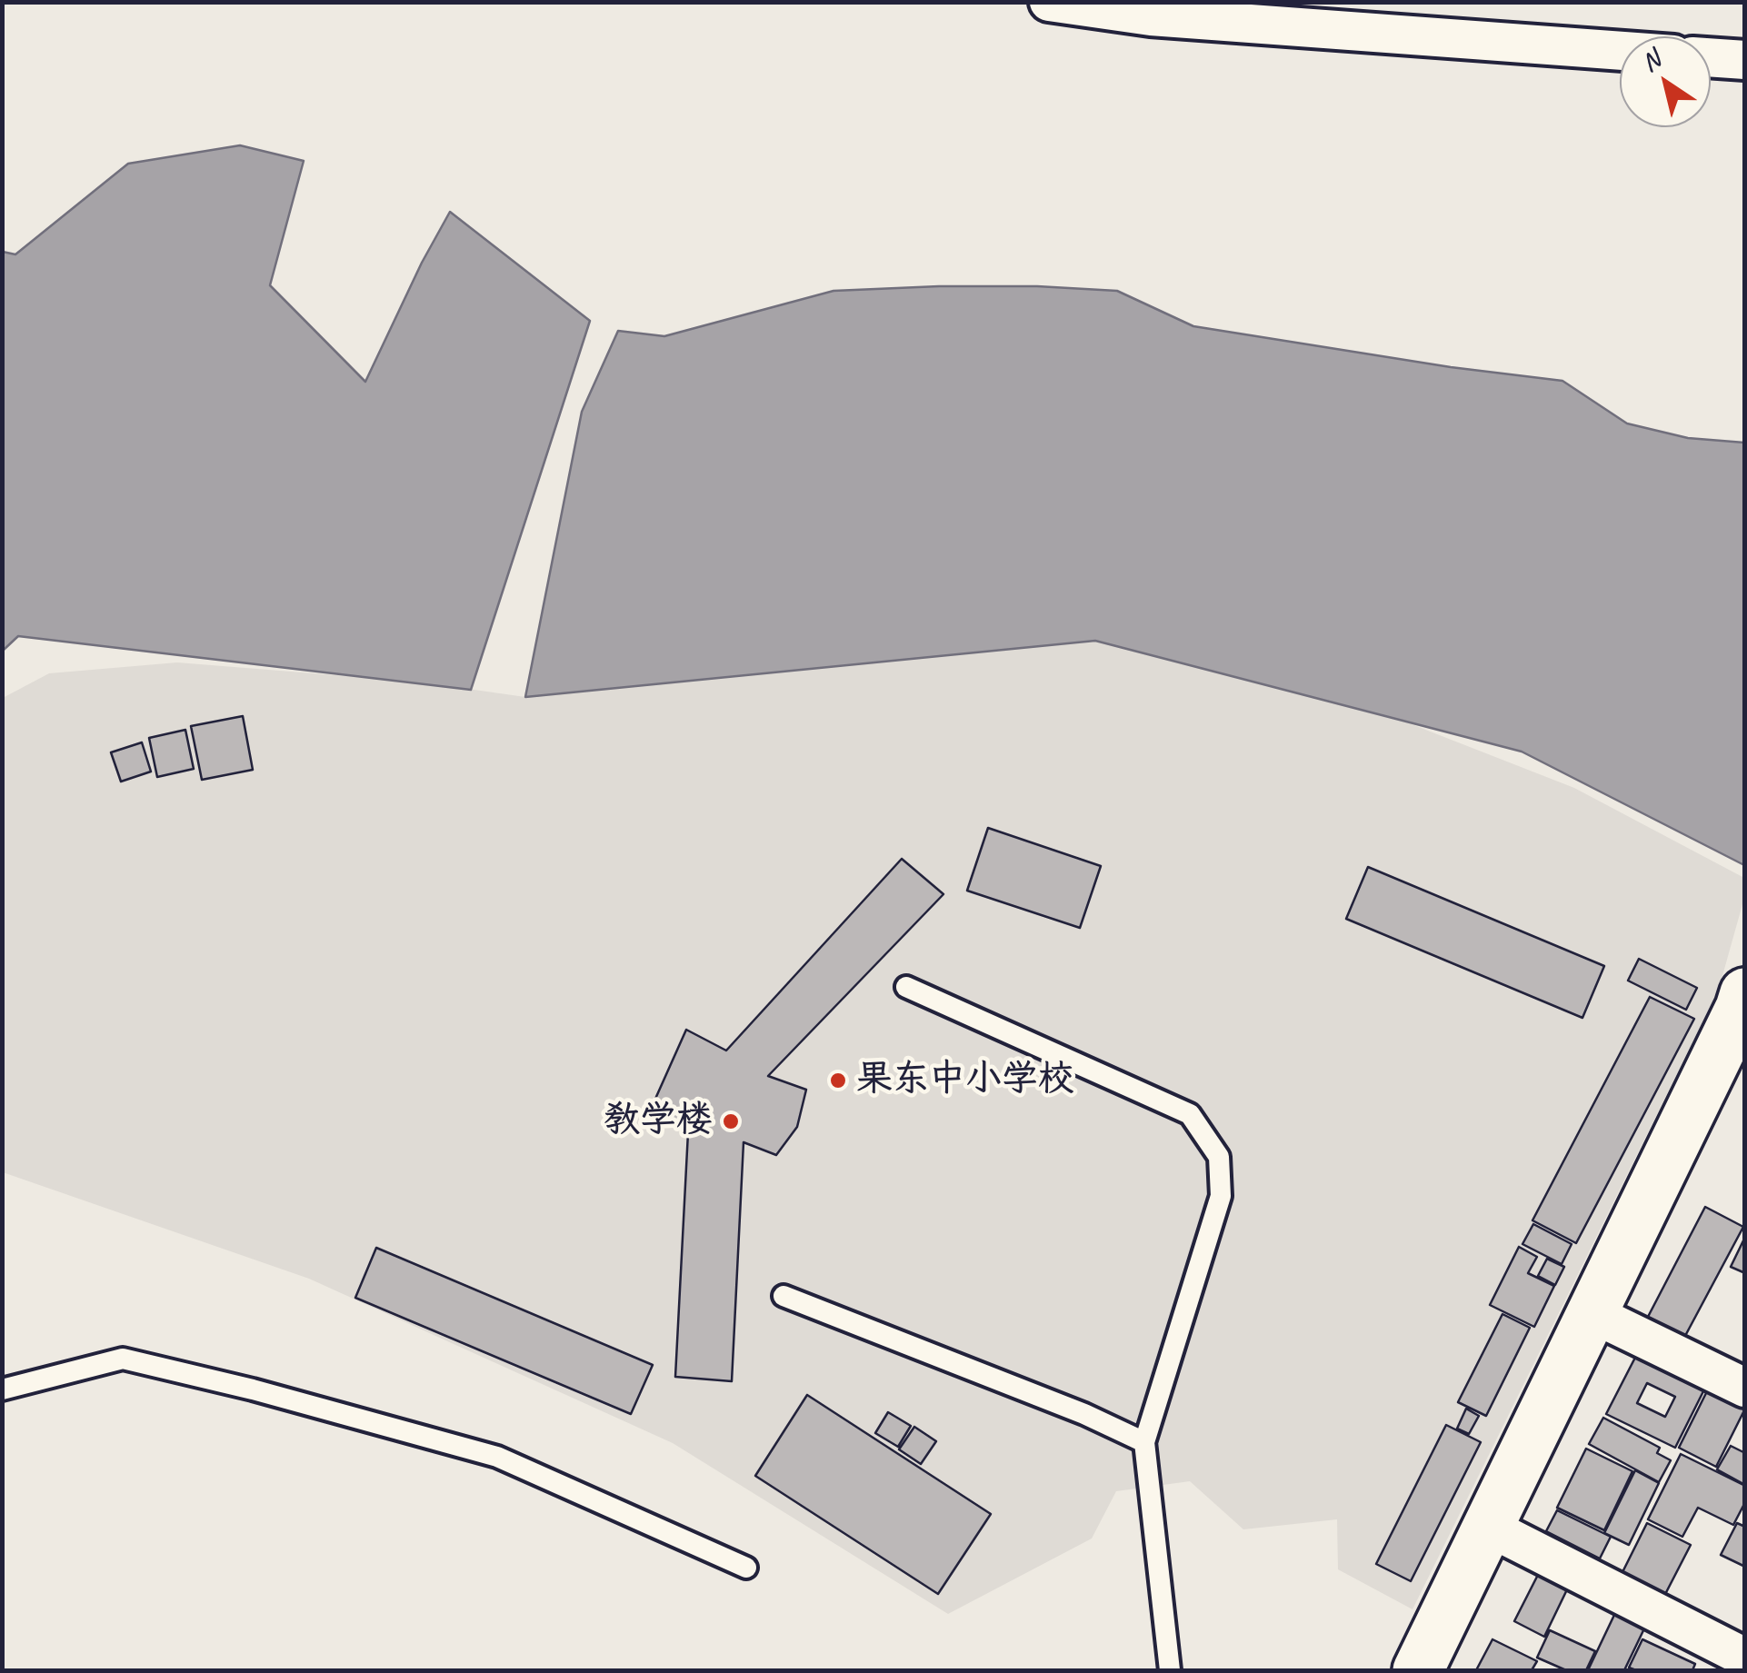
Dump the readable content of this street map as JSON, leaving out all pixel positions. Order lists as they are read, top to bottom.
{
  "places": ["果东中小学校", "教学楼"],
  "north": "top left"
}
